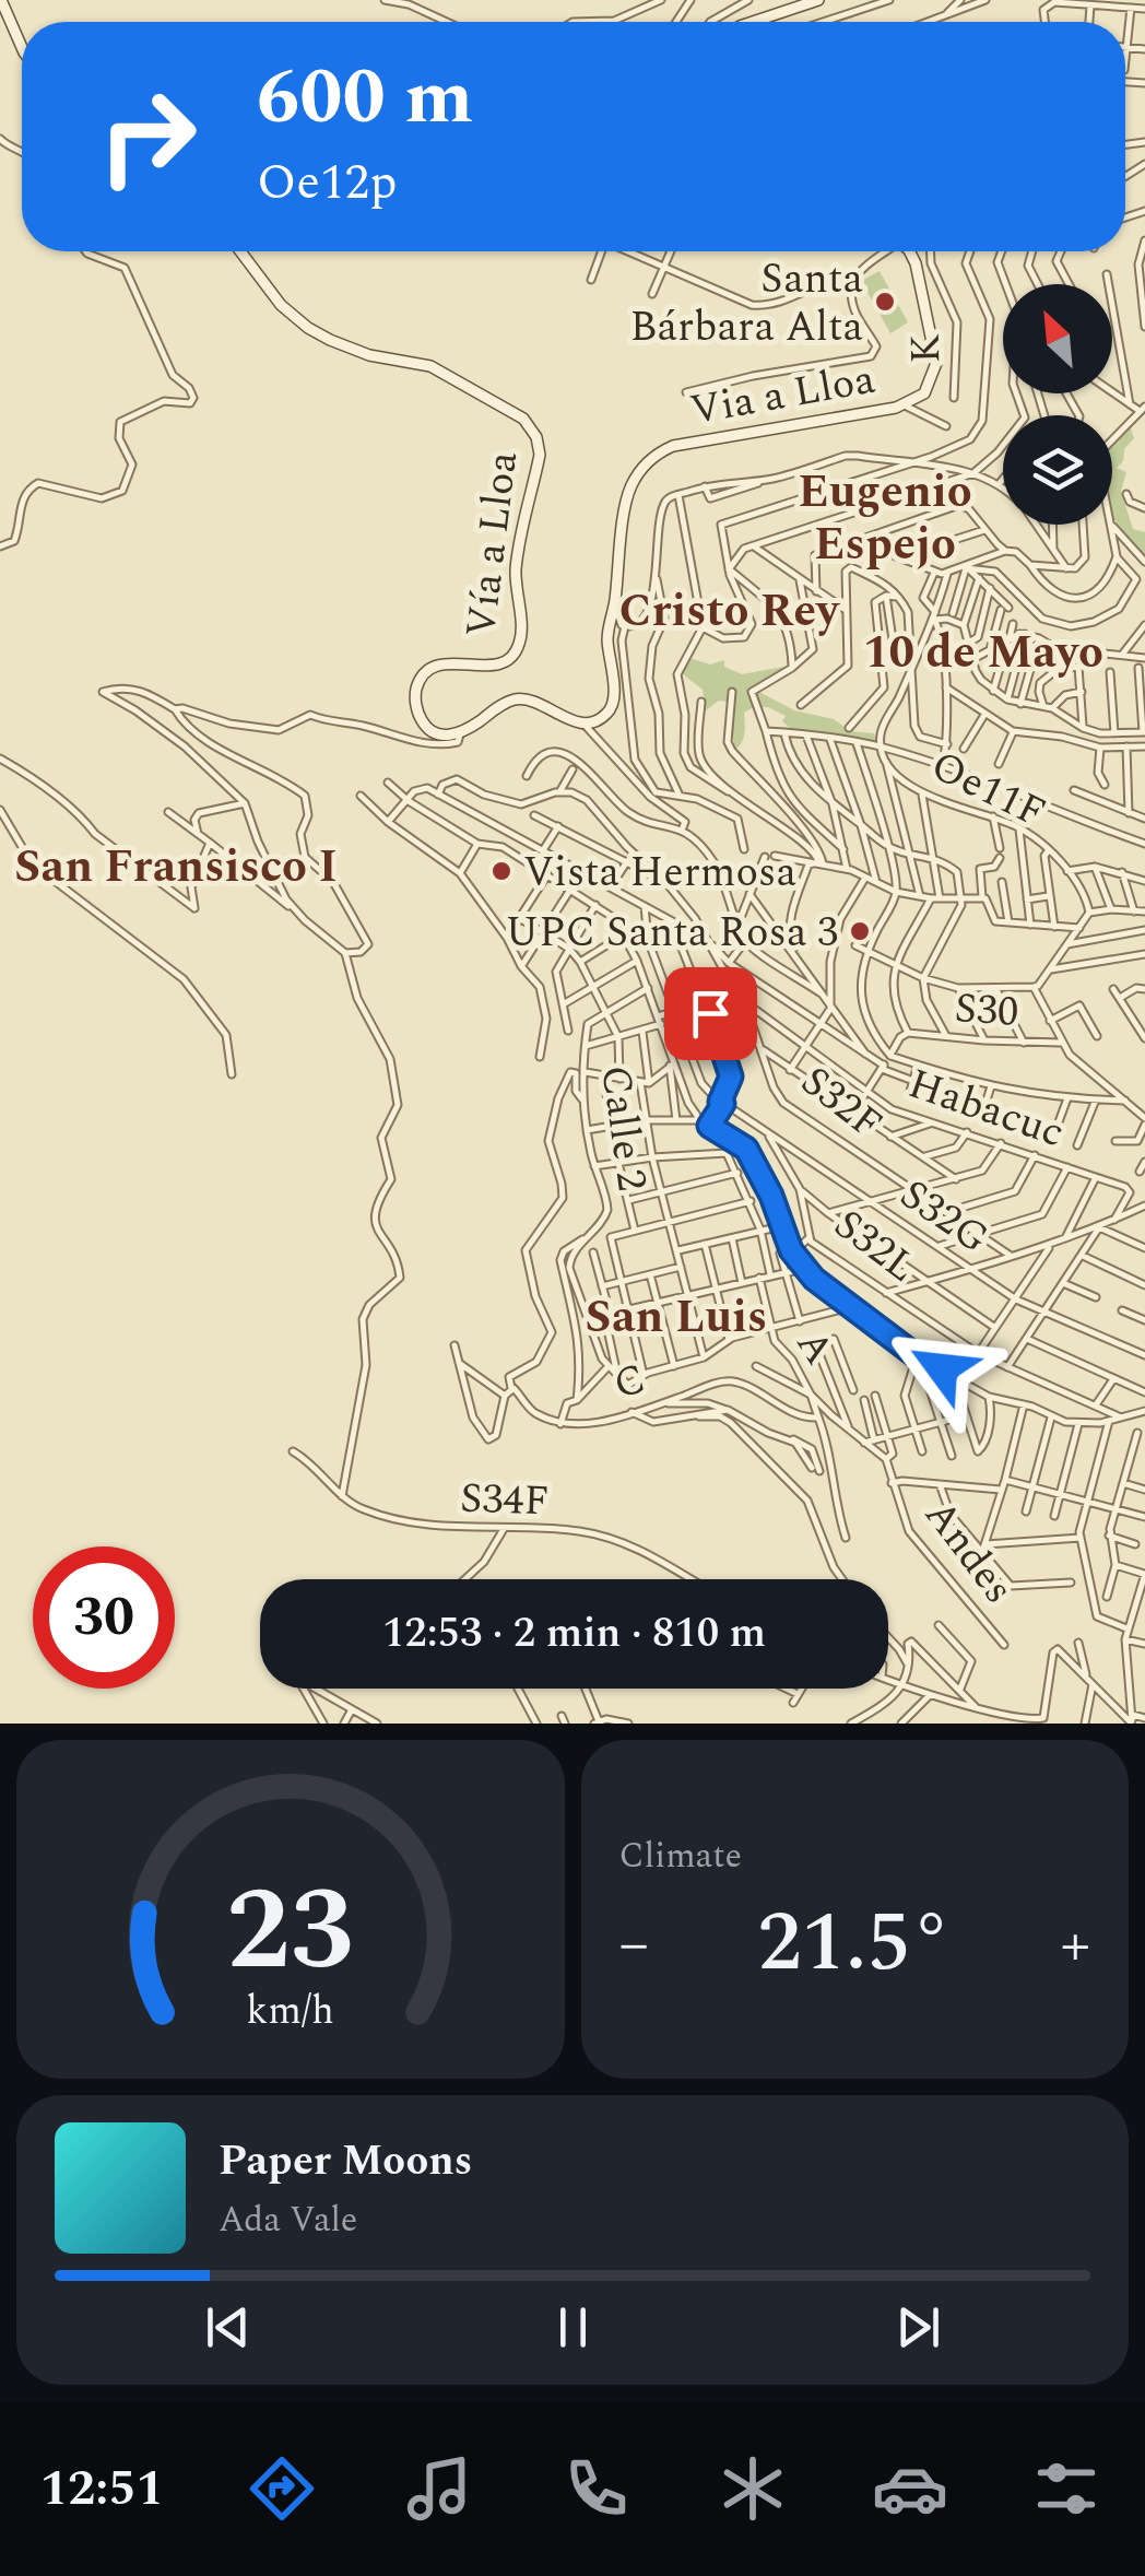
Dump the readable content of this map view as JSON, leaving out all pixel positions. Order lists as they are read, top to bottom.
{
  "streets": {
    "street": [
      "K",
      "Via a Lloa",
      "Vía a Lloa",
      "Oe11F",
      "S30",
      "S32F",
      "Habacuc",
      "Calle 2",
      "S32G",
      "S32L",
      "A",
      "C",
      "S34F",
      "Andes"
    ]
  },
  "crossings": [
    ["S32F", "Habacuc"],
    ["S32G", "S32L"]
  ],
  "districts": [
    "Eugenio Espejo",
    "Cristo Rey",
    "10 de Mayo",
    "San Fransisco I",
    "San Luis"
  ],
  "places": ["Santa Bárbara Alta", "Vista Hermosa", "UPC Santa Rosa 3"],
  "north": "top left",
  "page": {
    "turn": ["600 m", "Oe12p"],
    "limit": "30",
    "trip": "12:53 · 2 min · 810 m",
    "tile": "Climate",
    "heat": ["−", "21.5°", "+"],
    "song": ["Paper Moons", "Ada Vale"],
    "tabs": "12:51",
    "gauge": ["23", "km/h"]
  }
}
